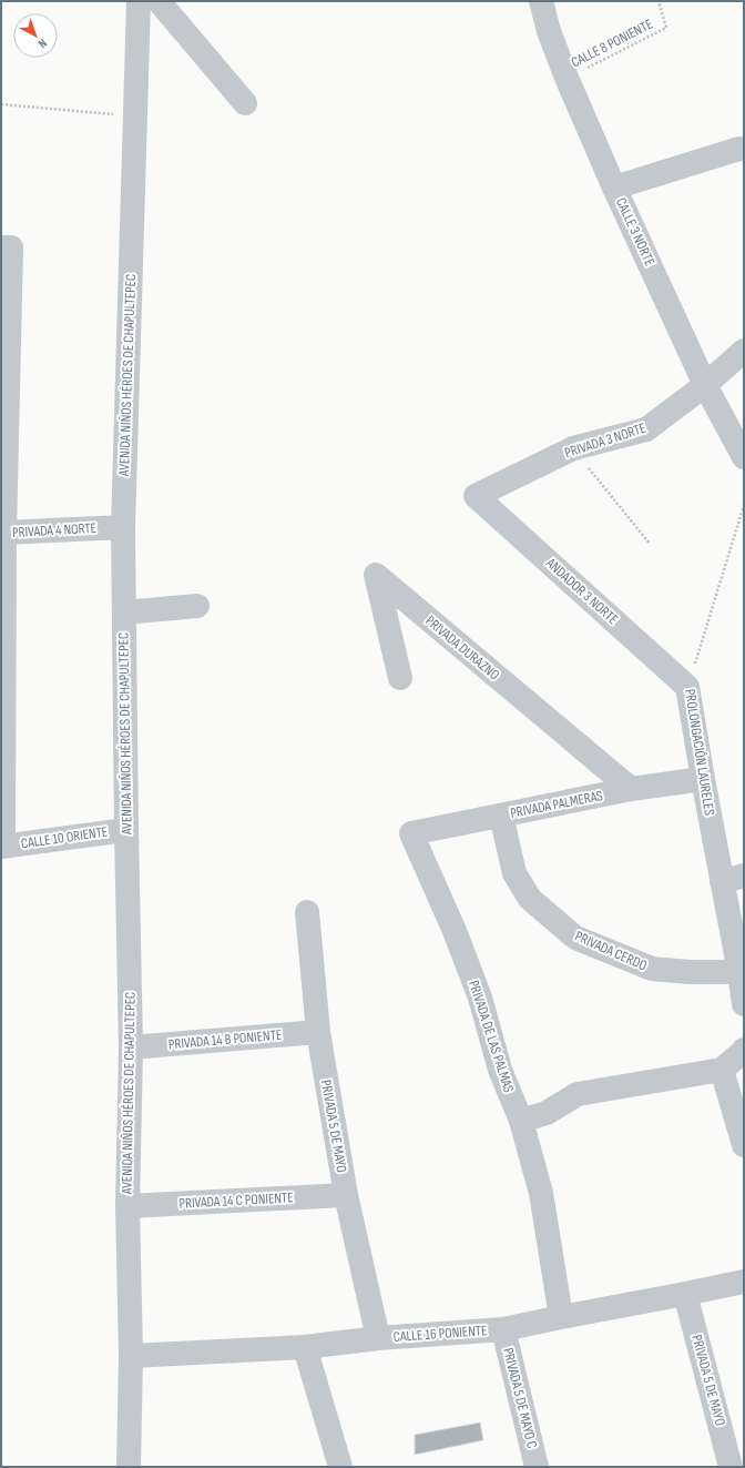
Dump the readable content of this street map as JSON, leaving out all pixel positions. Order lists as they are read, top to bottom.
{
  "streets": {
    "street": [
      "CALLE 3 NORTE",
      "AVENIDA NIÑOS HÉROES DE CHAPULTEPEC",
      "PRIVADA 3 NORTE",
      "PRIVADA 4 NORTE",
      "ANDADOR 3 NORTE",
      "PRIVADA DURAZNO",
      "PROLONGACIÓN LAURELES",
      "PRIVADA PALMERAS",
      "CALLE 10 ORIENTE",
      "PRIVADA CERDO",
      "PRIVADA DE LAS PALMAS",
      "PRIVADA 14 B PONIENTE",
      "PRIVADA 5 DE MAYO",
      "PRIVADA 14 C PONIENTE",
      "CALLE 16 PONIENTE",
      "PRIVADA 5 DE MAYO C"
    ],
    "path": ["CALLE 8 PONIENTE"]
  },
  "crossings": [
    ["CALLE 8 PONIENTE", "CALLE 3 NORTE"],
    ["CALLE 3 NORTE", "PRIVADA 3 NORTE"],
    ["AVENIDA NIÑOS HÉROES DE CHAPULTEPEC", "PRIVADA 4 NORTE"],
    ["AVENIDA NIÑOS HÉROES DE CHAPULTEPEC", "CALLE 10 ORIENTE"],
    ["AVENIDA NIÑOS HÉROES DE CHAPULTEPEC", "PRIVADA 14 B PONIENTE"],
    ["AVENIDA NIÑOS HÉROES DE CHAPULTEPEC", "PRIVADA 14 C PONIENTE"],
    ["AVENIDA NIÑOS HÉROES DE CHAPULTEPEC", "CALLE 16 PONIENTE"],
    ["PRIVADA 3 NORTE", "ANDADOR 3 NORTE"],
    ["ANDADOR 3 NORTE", "PROLONGACIÓN LAURELES"],
    ["PRIVADA DURAZNO", "PRIVADA PALMERAS"],
    ["PROLONGACIÓN LAURELES", "PRIVADA PALMERAS"],
    ["PROLONGACIÓN LAURELES", "PRIVADA CERDO"],
    ["PRIVADA PALMERAS", "PRIVADA CERDO"],
    ["PRIVADA PALMERAS", "PRIVADA DE LAS PALMAS"],
    ["PRIVADA 14 B PONIENTE", "PRIVADA 5 DE MAYO"],
    ["PRIVADA 5 DE MAYO", "PRIVADA 14 C PONIENTE"],
    ["PRIVADA 5 DE MAYO", "CALLE 16 PONIENTE"],
    ["CALLE 16 PONIENTE", "PRIVADA 5 DE MAYO C"]
  ],
  "north": "bottom right"
}
